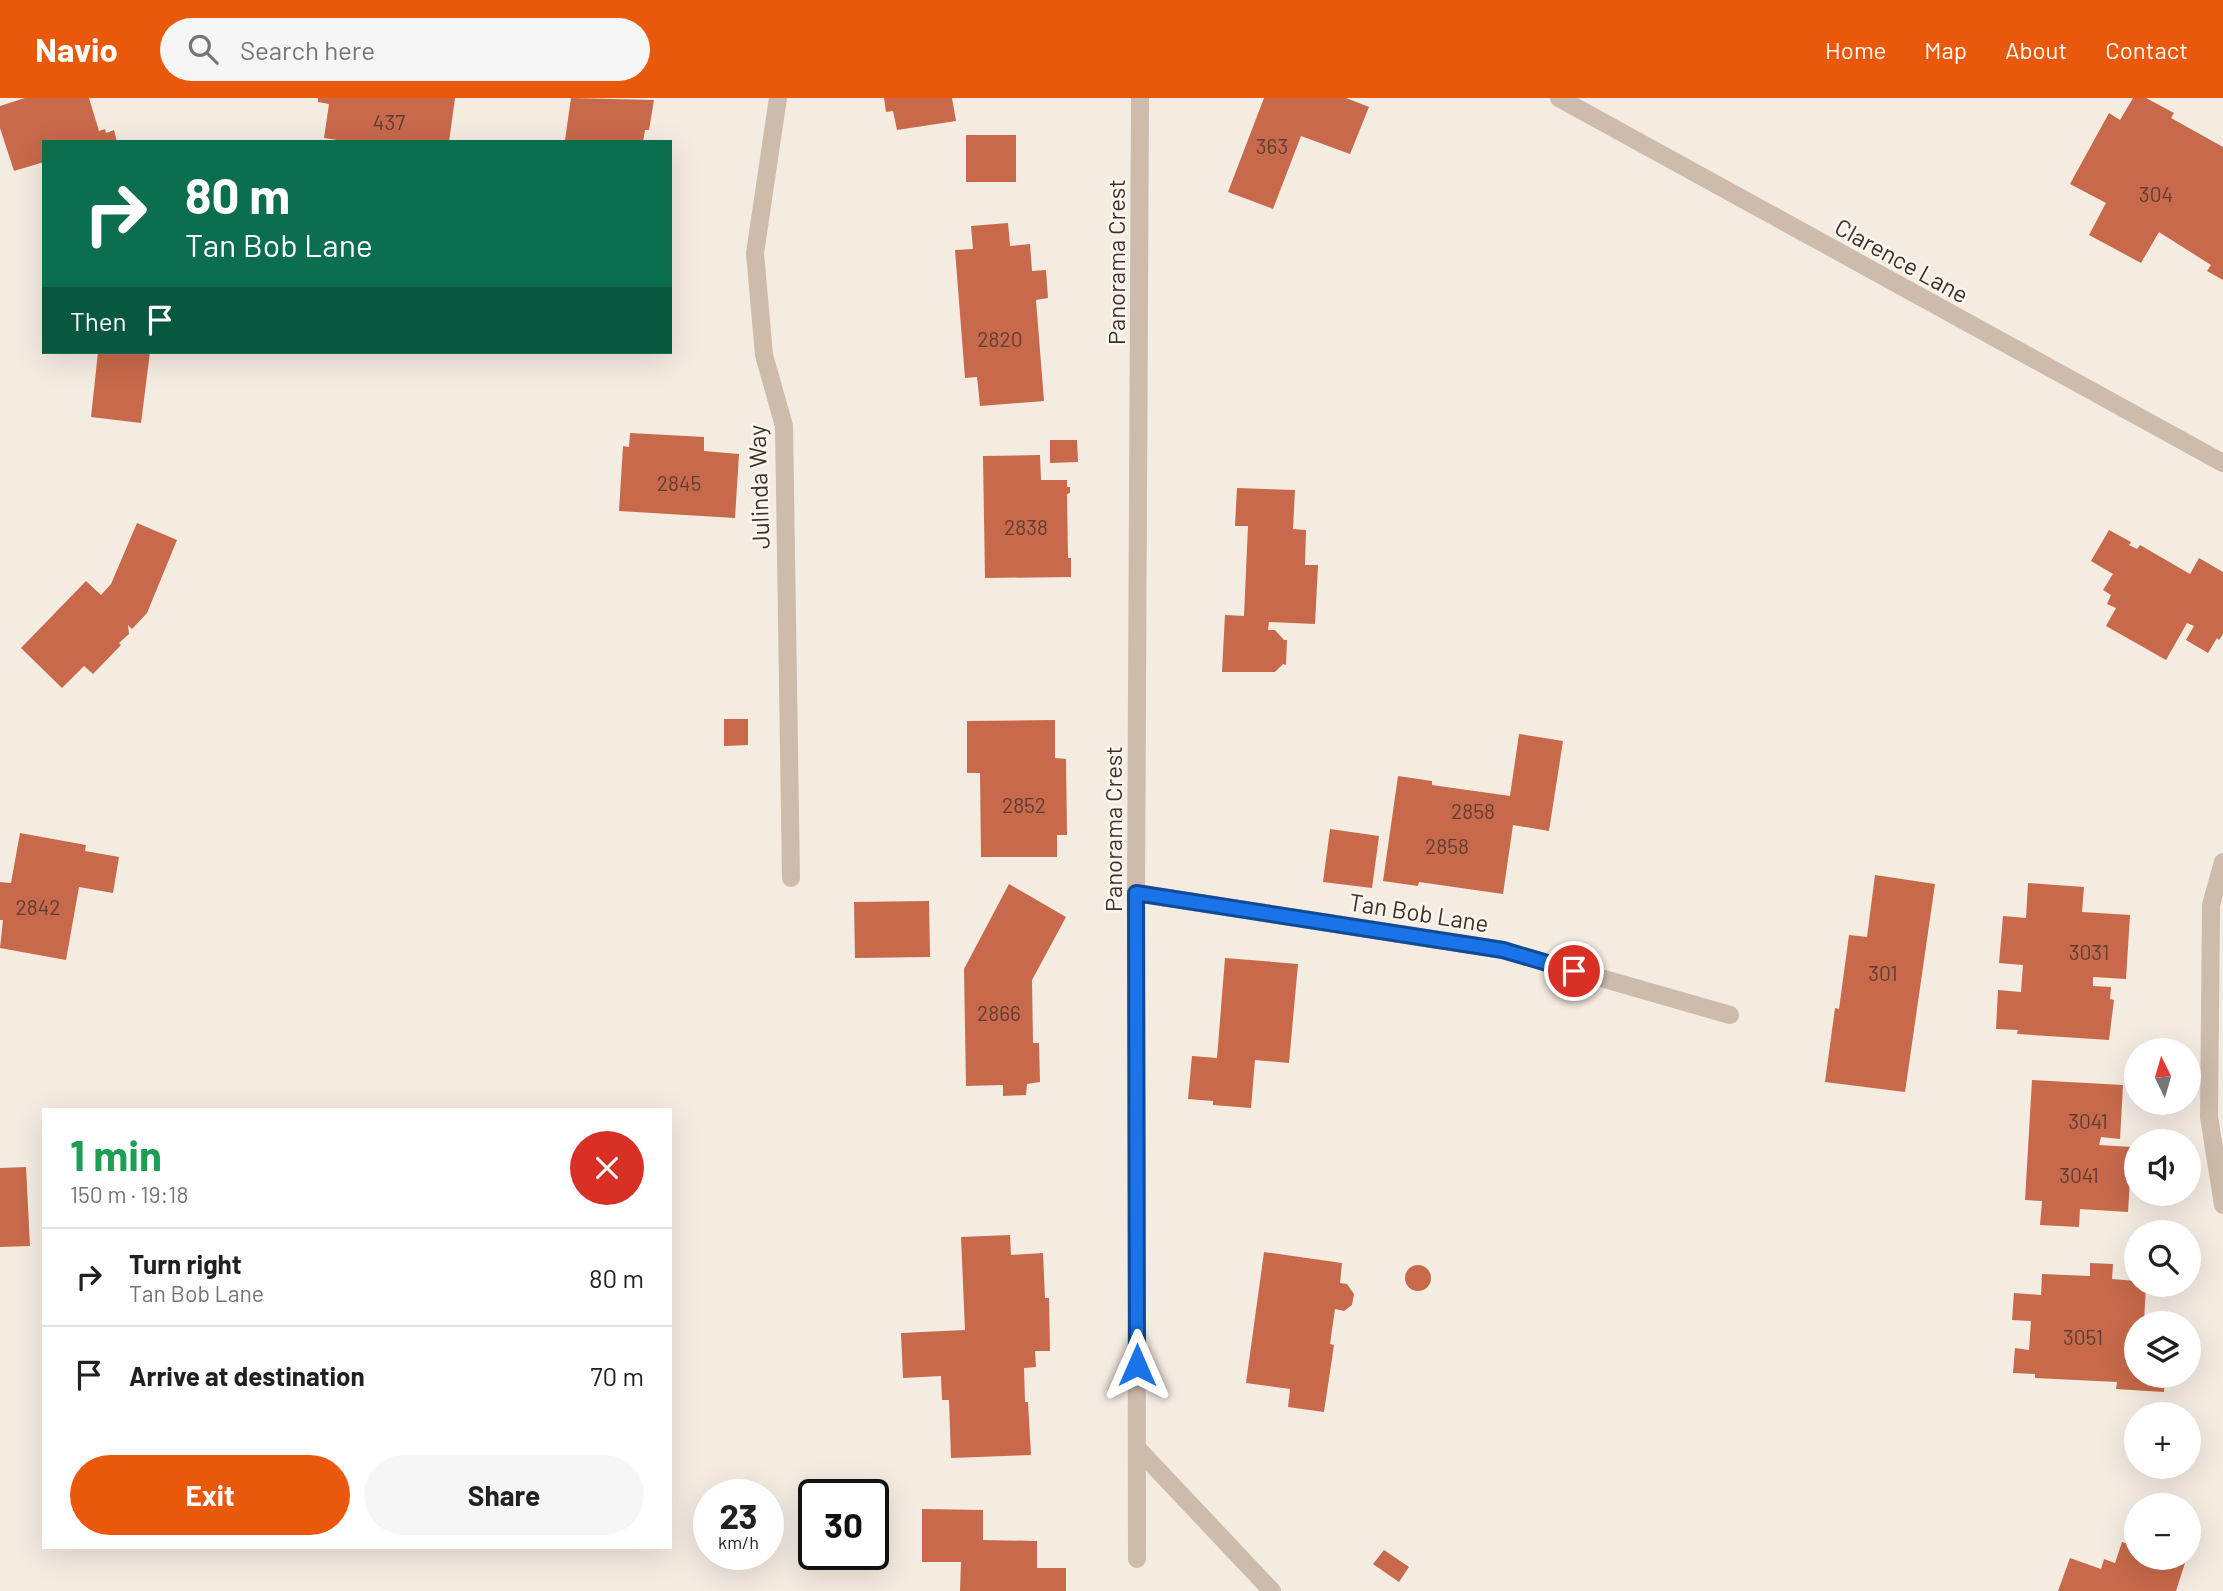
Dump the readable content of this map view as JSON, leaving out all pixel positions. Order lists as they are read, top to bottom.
{
  "streets": {
    "street": [
      "Clarence Lane",
      "Panorama Crest",
      "Julinda Way",
      "Tan Bob Lane"
    ]
  },
  "crossings": [
    ["Panorama Crest", "Tan Bob Lane"]
  ],
  "house_numbers": [
    "437",
    "363",
    "304",
    "2820",
    "2845",
    "2838",
    "2852",
    "2858",
    "2858",
    "2842",
    "3031",
    "301",
    "2866",
    "3041",
    "3041",
    "3051"
  ],
  "north": "top",
  "page": {
    "header": "Navio",
    "search": "Search here",
    "nav": [
      "Home",
      "Map",
      "About",
      "Contact"
    ],
    "turn": ["80 m", "Tan Bob Lane"],
    "then": "Then",
    "map_buttons": ["+", "−"],
    "heading": ["1 min", "150 m · 19:18"],
    "list": [
      {
        "name": "Turn right",
        "note": "Tan Bob Lane",
        "value": "80 m"
      },
      {
        "name": "Arrive at destination",
        "value": "70 m"
      }
    ],
    "buttons": ["Exit", "Share"],
    "speed": "23 km/h",
    "limit": "30"
  }
}
